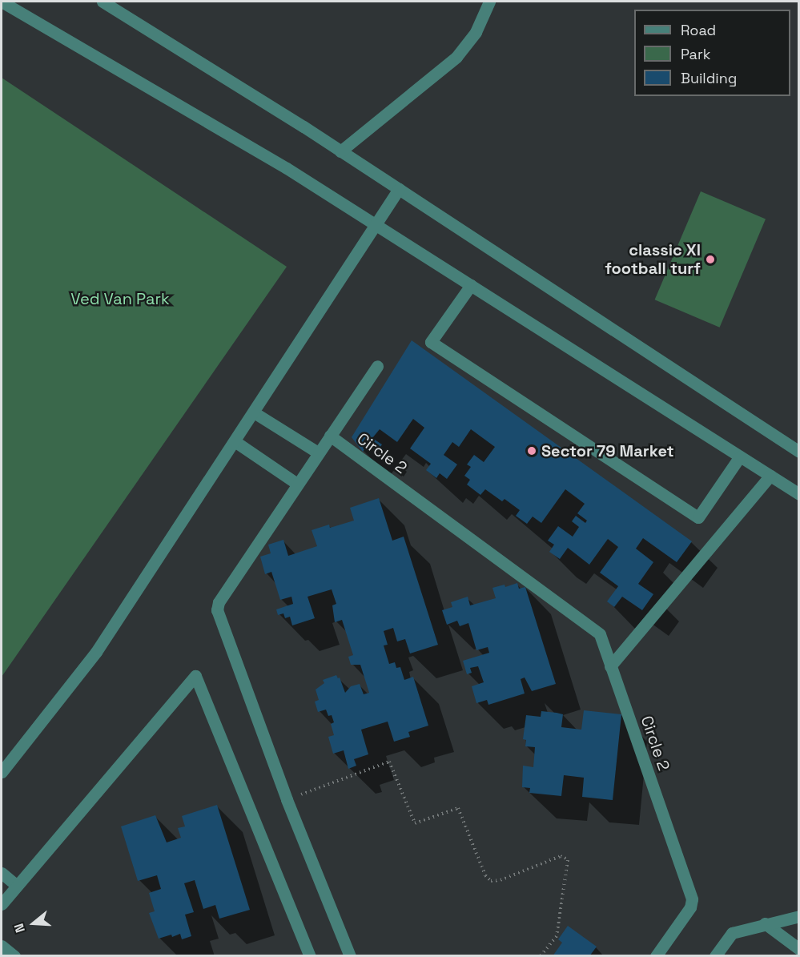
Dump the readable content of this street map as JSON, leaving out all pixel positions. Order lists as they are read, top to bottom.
{
  "streets": {
    "street": ["Circle 2"]
  },
  "parks": ["Ved Van Park"],
  "places": ["classic XI football turf", "Sector 79 Market"],
  "legend": ["Road", "Park", "Building"],
  "north": "left"
}
